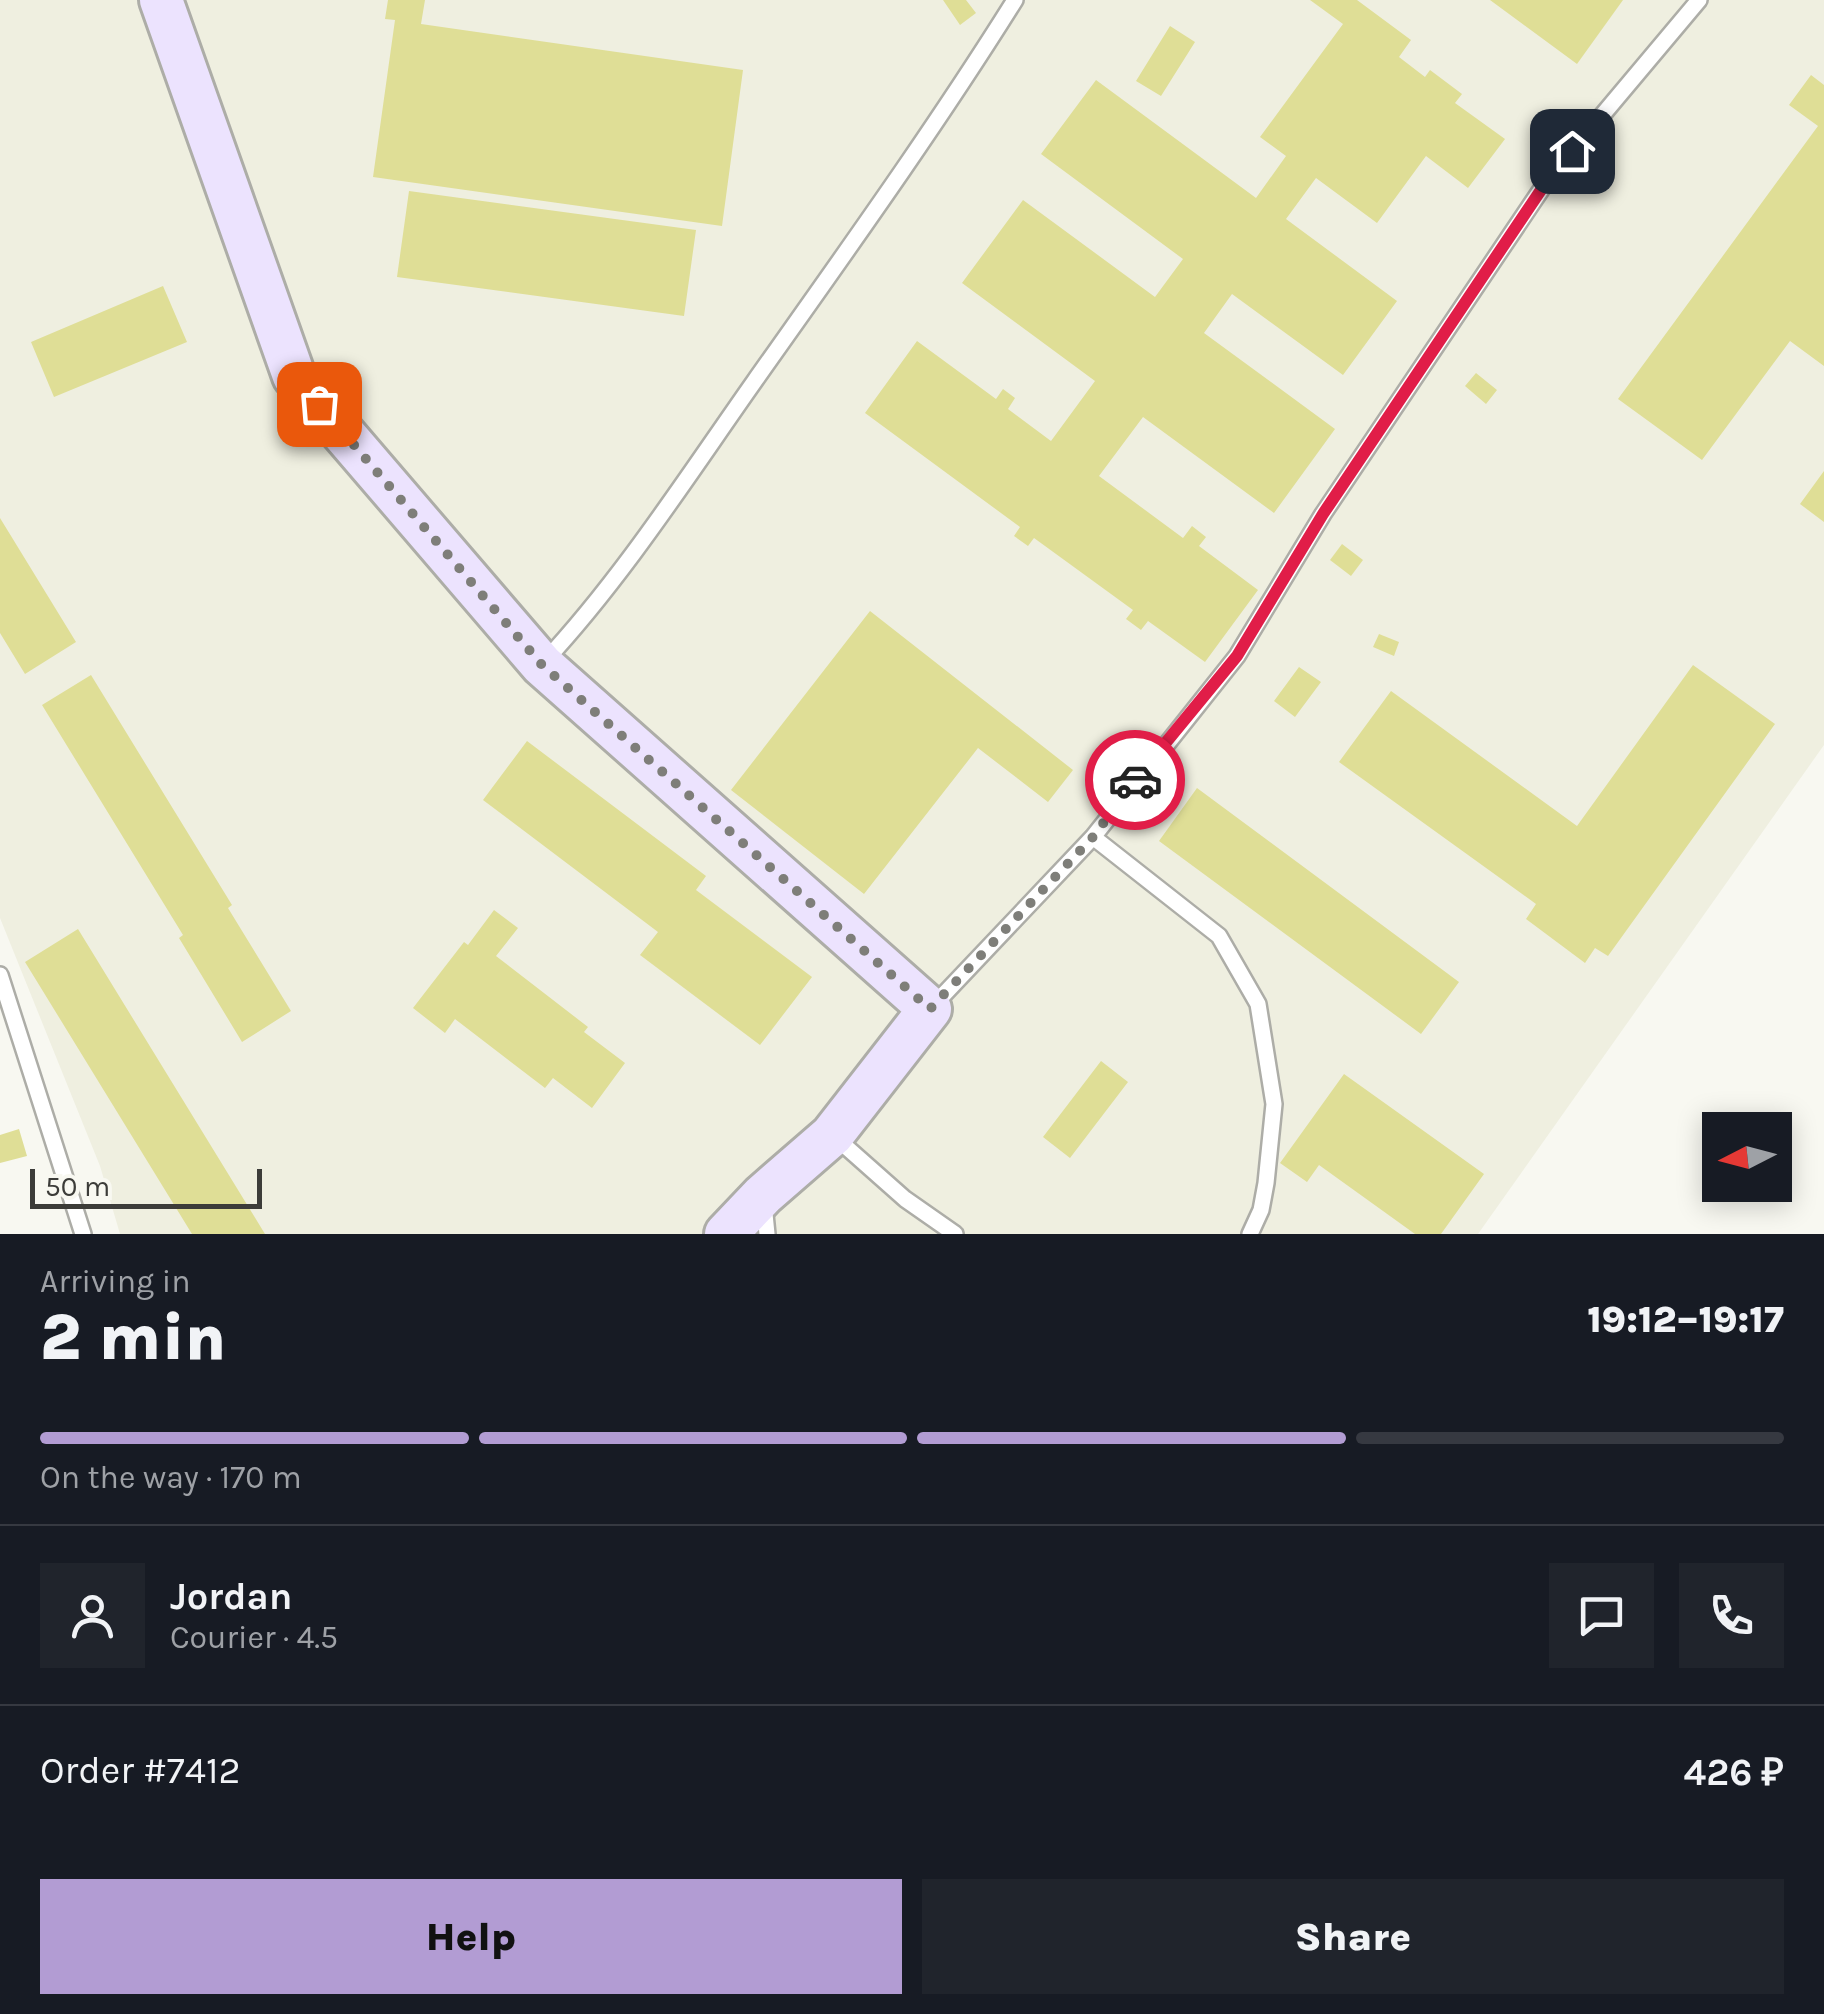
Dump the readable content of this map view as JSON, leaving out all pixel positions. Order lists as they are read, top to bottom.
{
  "scale_bar": "50 m",
  "north": "left",
  "page": {
    "scale": "50 m",
    "heading": ["2 min", "Arriving in", "19:12–19:17"],
    "panel": [
      "Jordan",
      "Courier · 4.5",
      "Order #7412",
      "426 ₽"
    ],
    "bar": "On the way · 170 m",
    "buttons": ["Help", "Share"]
  }
}
